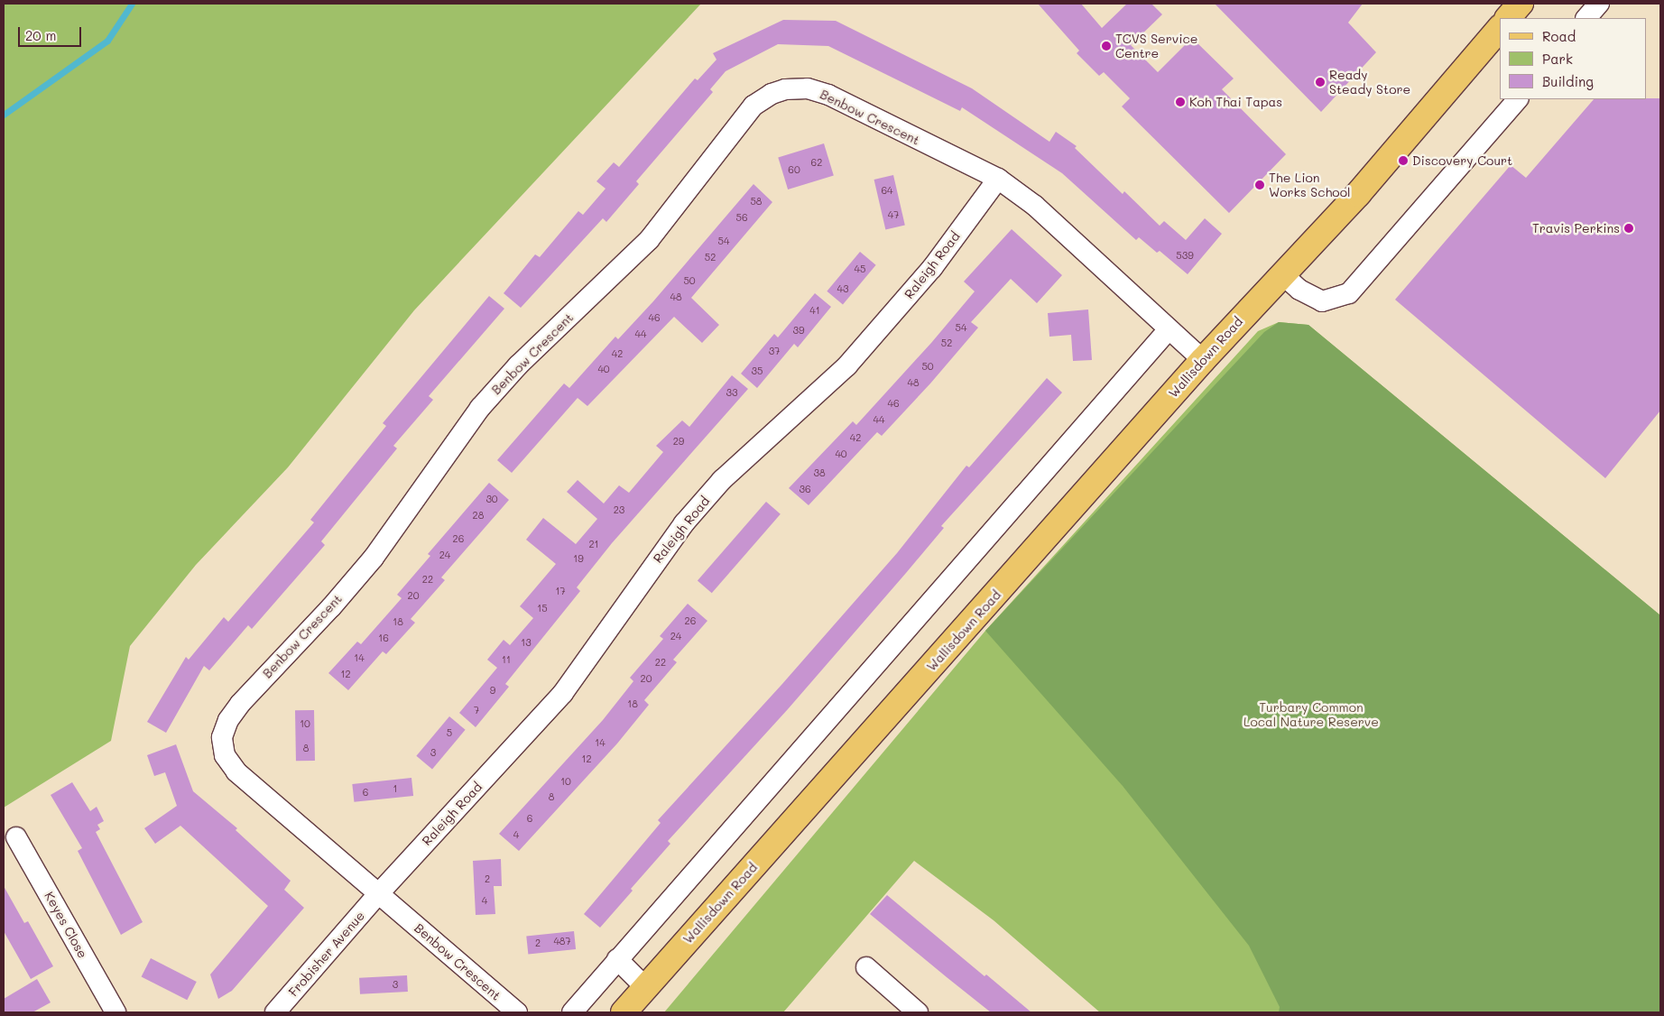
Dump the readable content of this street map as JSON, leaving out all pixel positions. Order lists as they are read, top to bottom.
{
  "streets": {
    "main road": ["Wallisdown Road"],
    "street": [
      "Benbow Crescent",
      "Raleigh Road",
      "Keyes Close",
      "Frobisher Avenue"
    ]
  },
  "crossings": [
    ["Benbow Crescent", "Raleigh Road"],
    ["Benbow Crescent", "Wallisdown Road"],
    ["Benbow Crescent", "Frobisher Avenue"],
    ["Raleigh Road", "Frobisher Avenue"]
  ],
  "parks": ["Turbary Common Local Nature Reserve"],
  "places": [
    "TCVS Service Centre",
    "Ready Steady Store",
    "Koh Thai Tapas",
    "Discovery Court",
    "The Lion Works School",
    "Travis Perkins"
  ],
  "house_numbers": [
    "62",
    "60",
    "64",
    "58",
    "47",
    "56",
    "54",
    "539",
    "52",
    "45",
    "50",
    "43",
    "48",
    "41",
    "46",
    "54",
    "39",
    "44",
    "52",
    "37",
    "42",
    "50",
    "40",
    "35",
    "48",
    "33",
    "46",
    "44",
    "42",
    "29",
    "40",
    "38",
    "36",
    "30",
    "23",
    "28",
    "26",
    "21",
    "24",
    "19",
    "22",
    "17",
    "20",
    "15",
    "26",
    "18",
    "24",
    "16",
    "13",
    "14",
    "11",
    "22",
    "12",
    "20",
    "9",
    "18",
    "7",
    "10",
    "5",
    "14",
    "8",
    "3",
    "12",
    "10",
    "1",
    "6",
    "8",
    "6",
    "4",
    "2",
    "4",
    "487",
    "2",
    "3"
  ],
  "legend": ["Road", "Park", "Building"],
  "scale_bar": "20 m"
}
